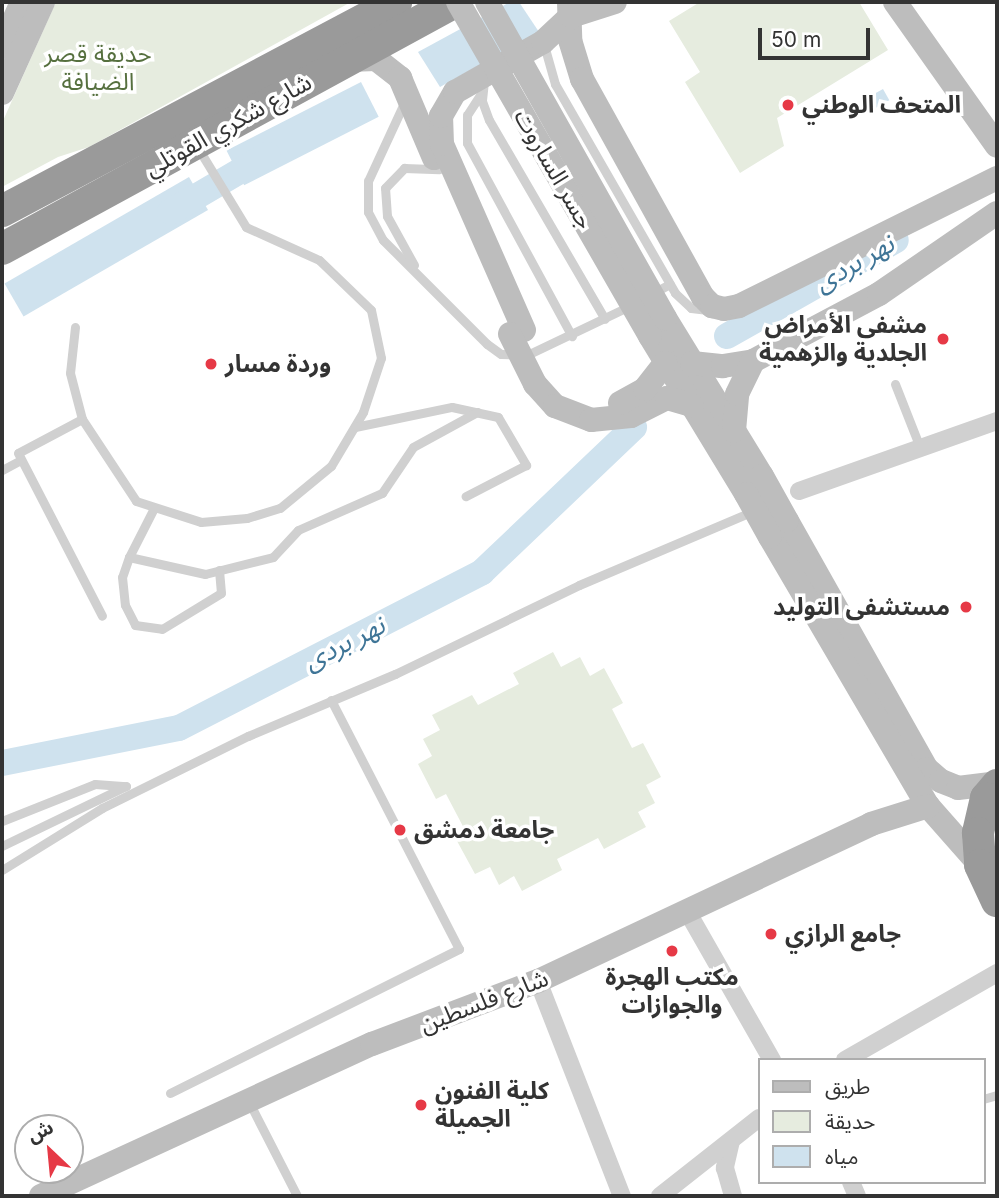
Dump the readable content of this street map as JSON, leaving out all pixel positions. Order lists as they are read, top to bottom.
{
  "streets": {
    "highway": ["شارع شكري القوتلي"],
    "main road": ["جسر الساروت", "شارع فلسطين"]
  },
  "crossings": [
    ["شارع شكري القوتلي", "جسر الساروت"]
  ],
  "water": ["نهر بردى"],
  "parks": ["حديقة قصر الضيافة"],
  "places": [
    "المتحف الوطني",
    "مشفى الأمراض الجلدية والزهمية",
    "وردة مسار",
    "مستشفى التوليد",
    "جامعة دمشق",
    "جامع الرازي",
    "مكتب الهجرة والجوازات",
    "كلية الفنون الجميلة"
  ],
  "legend": ["طريق", "حديقة", "مياه"],
  "scale_bar": "50 m",
  "north": "top left"
}
